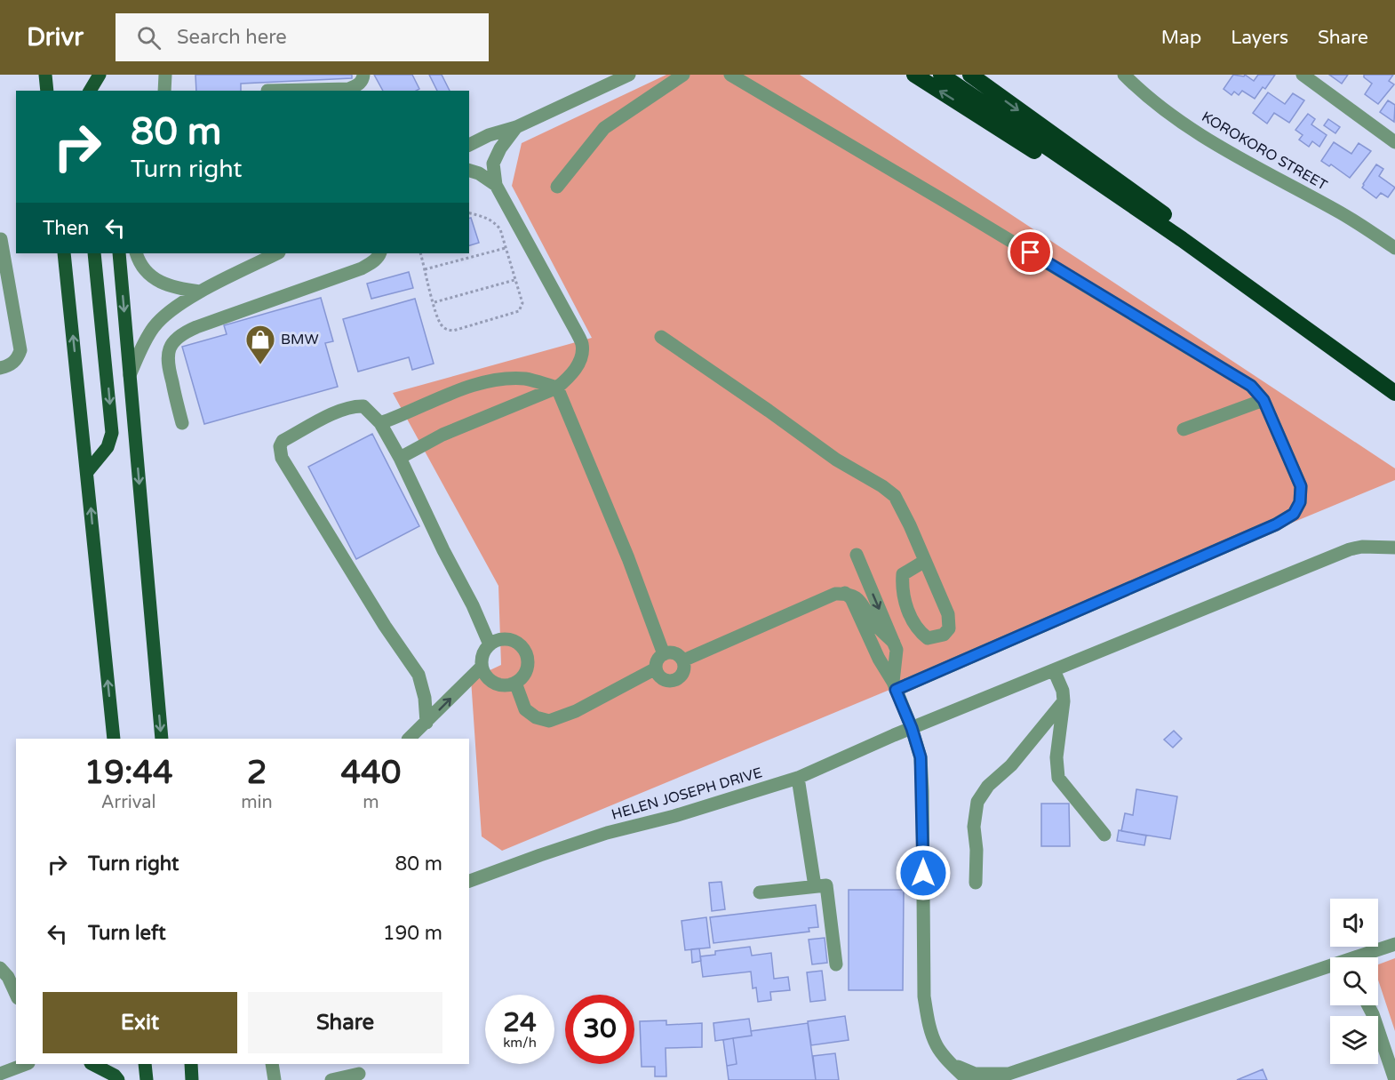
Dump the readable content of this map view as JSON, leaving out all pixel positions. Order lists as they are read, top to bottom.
{
  "streets": {
    "street": ["KOROKORO STREET", "HELEN JOSEPH DRIVE"]
  },
  "places": {
    "shop": ["BMW"]
  },
  "page": {
    "header": "Drivr",
    "search": "Search here",
    "nav": ["Map", "Layers", "Share"],
    "turn": ["80 m", "Turn right"],
    "then": "Then",
    "eta": [
      "19:44",
      "Arrival",
      "2",
      "min",
      "440",
      "m"
    ],
    "list": [
      {
        "name": "Turn right",
        "value": "80 m"
      },
      {
        "name": "Turn left",
        "value": "190 m"
      }
    ],
    "buttons": ["Exit", "Share"],
    "speed": "24 km/h",
    "limit": "30"
  }
}
